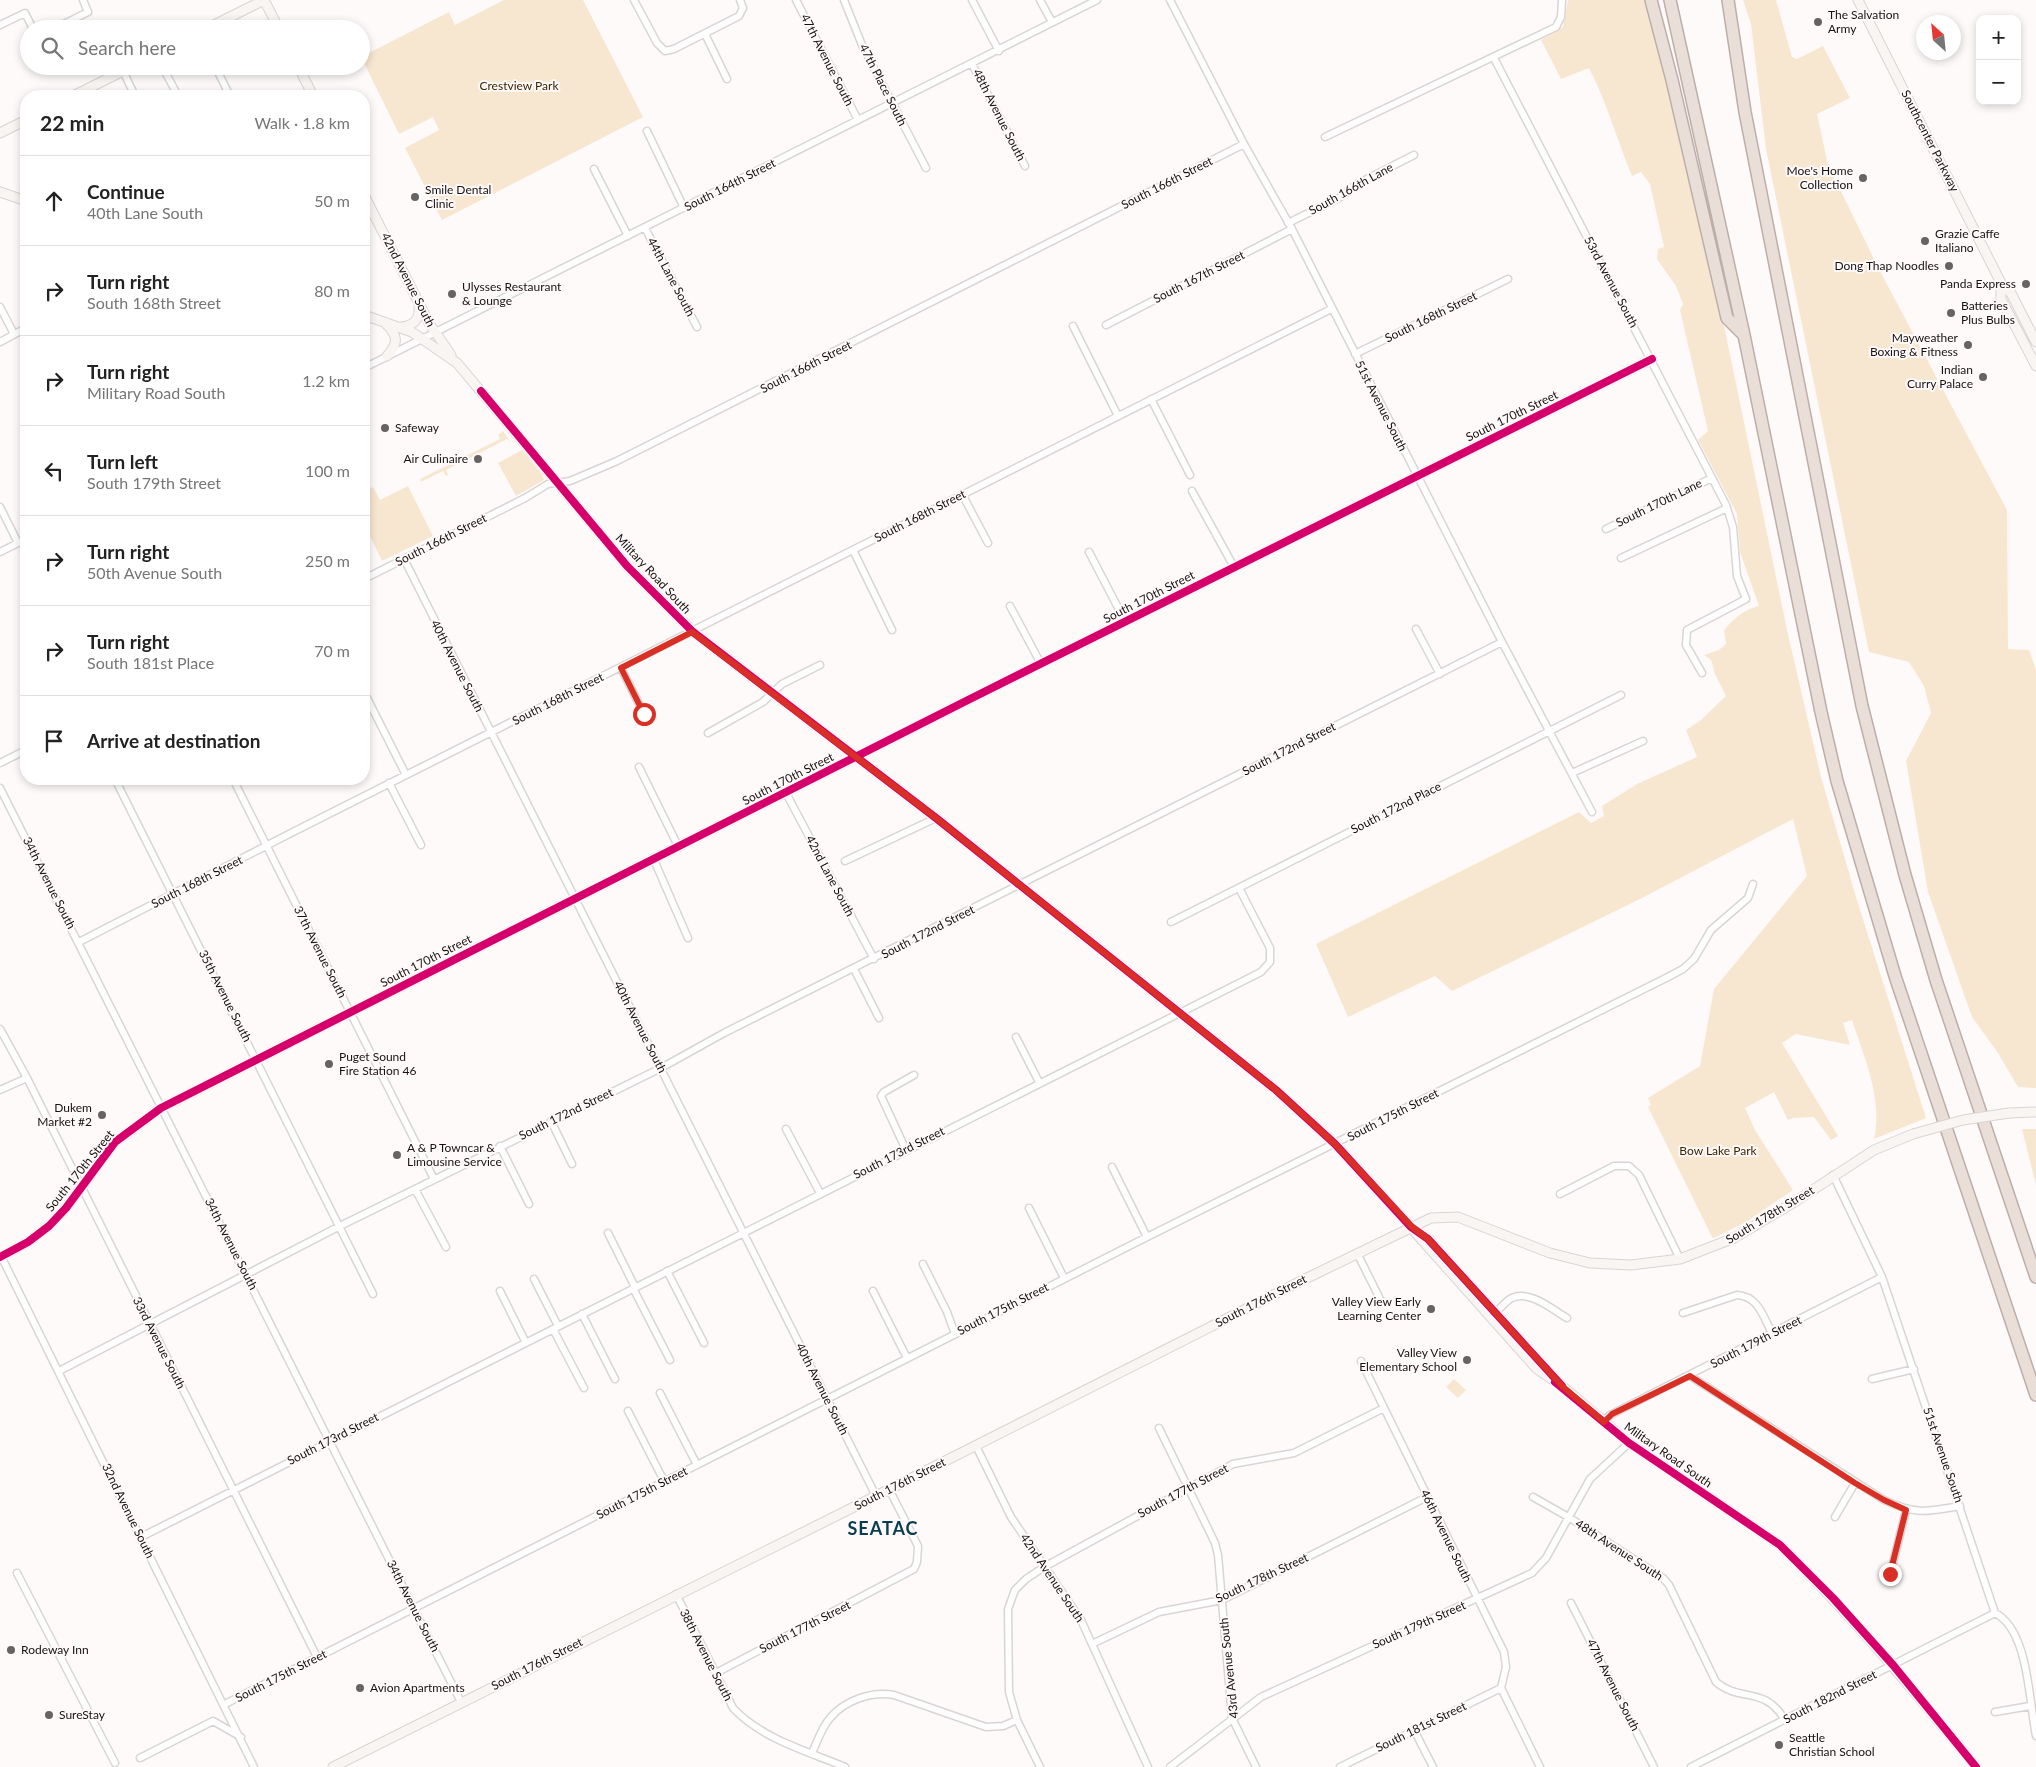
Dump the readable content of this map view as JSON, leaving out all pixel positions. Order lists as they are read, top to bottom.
{
  "streets": {
    "street": [
      "47th Avenue South",
      "47th Place South",
      "48th Avenue South",
      "Southcenter Parkway",
      "South 166th Street",
      "South 164th Street",
      "South 166th Lane",
      "44th Lane South",
      "South 167th Street",
      "42nd Avenue South",
      "53rd Avenue South",
      "South 168th Street",
      "51st Avenue South",
      "South 170th Street",
      "South 170th Lane",
      "Military Road South",
      "40th Avenue South",
      "South 172nd Street",
      "South 172nd Place",
      "42nd Lane South",
      "34th Avenue South",
      "37th Avenue South",
      "35th Avenue South",
      "South 175th Street",
      "South 173rd Street",
      "South 178th Street",
      "South 176th Street",
      "South 179th Street",
      "33rd Avenue South",
      "South 177th Street",
      "32nd Avenue South",
      "46th Avenue South",
      "38th Avenue South",
      "43rd Avenue South",
      "South 182nd Street",
      "South 181st Street"
    ]
  },
  "crossings": [
    ["47th Avenue South", "South 164th Street"],
    ["47th Place South", "South 164th Street"],
    ["48th Avenue South", "South 164th Street"],
    ["48th Avenue South", "South 179th Street"],
    ["48th Avenue South", "South 182nd Street"],
    ["South 166th Street", "51st Avenue South"],
    ["South 166th Street", "Military Road South"],
    ["South 166th Street", "40th Avenue South"],
    ["South 164th Street", "44th Lane South"],
    ["South 164th Street", "42nd Avenue South"],
    ["South 164th Street", "Military Road South"],
    ["South 166th Lane", "South 167th Street"],
    ["South 166th Lane", "51st Avenue South"],
    ["South 167th Street", "51st Avenue South"],
    ["42nd Avenue South", "Military Road South"],
    ["42nd Avenue South", "South 178th Street"],
    ["42nd Avenue South", "South 176th Street"],
    ["42nd Avenue South", "South 177th Street"],
    ["53rd Avenue South", "South 170th Street"],
    ["53rd Avenue South", "South 170th Lane"],
    ["South 168th Street", "51st Avenue South"],
    ["South 168th Street", "Military Road South"],
    ["South 168th Street", "40th Avenue South"],
    ["South 168th Street", "34th Avenue South"],
    ["South 168th Street", "37th Avenue South"],
    ["South 168th Street", "35th Avenue South"],
    ["51st Avenue South", "South 170th Street"],
    ["51st Avenue South", "South 172nd Street"],
    ["51st Avenue South", "South 172nd Place"],
    ["51st Avenue South", "South 178th Street"],
    ["51st Avenue South", "South 179th Street"],
    ["51st Avenue South", "South 182nd Street"],
    ["South 170th Street", "Military Road South"],
    ["South 170th Street", "40th Avenue South"],
    ["South 170th Street", "42nd Lane South"],
    ["South 170th Street", "34th Avenue South"],
    ["South 170th Street", "37th Avenue South"],
    ["South 170th Street", "35th Avenue South"],
    ["South 170th Street", "33rd Avenue South"],
    ["South 170th Street", "32nd Avenue South"],
    ["Military Road South", "South 172nd Street"],
    ["Military Road South", "South 175th Street"],
    ["Military Road South", "South 173rd Street"],
    ["Military Road South", "South 178th Street"],
    ["Military Road South", "South 176th Street"],
    ["Military Road South", "South 179th Street"],
    ["Military Road South", "South 182nd Street"],
    ["40th Avenue South", "South 172nd Street"],
    ["40th Avenue South", "South 175th Street"],
    ["40th Avenue South", "South 173rd Street"],
    ["40th Avenue South", "South 176th Street"],
    ["South 172nd Street", "42nd Lane South"],
    ["South 172nd Street", "34th Avenue South"],
    ["South 172nd Street", "37th Avenue South"],
    ["South 172nd Street", "35th Avenue South"],
    ["South 172nd Street", "33rd Avenue South"],
    ["South 172nd Street", "32nd Avenue South"],
    ["South 172nd Place", "South 173rd Street"],
    ["34th Avenue South", "South 175th Street"],
    ["34th Avenue South", "South 173rd Street"],
    ["34th Avenue South", "South 176th Street"],
    ["South 175th Street", "33rd Avenue South"],
    ["South 175th Street", "32nd Avenue South"],
    ["South 173rd Street", "33rd Avenue South"],
    ["South 173rd Street", "32nd Avenue South"],
    ["South 178th Street", "South 176th Street"],
    ["South 178th Street", "46th Avenue South"],
    ["South 178th Street", "43rd Avenue South"],
    ["South 176th Street", "South 177th Street"],
    ["South 176th Street", "38th Avenue South"],
    ["South 179th Street", "46th Avenue South"],
    ["South 179th Street", "43rd Avenue South"],
    ["South 177th Street", "46th Avenue South"],
    ["South 177th Street", "38th Avenue South"],
    ["South 177th Street", "43rd Avenue South"],
    ["46th Avenue South", "South 181st Street"]
  ],
  "districts": ["SEATAC"],
  "parks": ["Crestview Park", "Bow Lake Park"],
  "places": [
    "The Salvation Army",
    "Moe's Home Collection",
    "Smile Dental Clinic",
    "Grazie Caffe Italiano",
    "Dong Thap Noodles",
    "Panda Express",
    "Ulysses Restaurant & Lounge",
    "Batteries Plus Bulbs",
    "Mayweather Boxing & Fitness",
    "Indian Curry Palace",
    "Safeway",
    "Air Culinaire",
    "Puget Sound Fire Station 46",
    "Dukem Market #2",
    "A & P Towncar & Limousine Service",
    "Valley View Early Learning Center",
    "Valley View Elementary School",
    "Rodeway Inn",
    "Avion Apartments",
    "SureStay",
    "Seattle Christian School"
  ],
  "north": "top left",
  "page": {
    "map_buttons": ["+", "−"],
    "search": "Search here",
    "heading": ["22 min", "Walk · 1.8 km"],
    "list": [
      ["Continue", "40th Lane South", "50 m"],
      ["Turn right", "South 168th Street", "80 m"],
      ["Turn right", "Military Road South", "1.2 km"],
      ["Turn left", "South 179th Street", "100 m"],
      ["Turn right", "50th Avenue South", "250 m"],
      ["Turn right", "South 181st Place", "70 m"],
      "Arrive at destination"
    ]
  }
}
